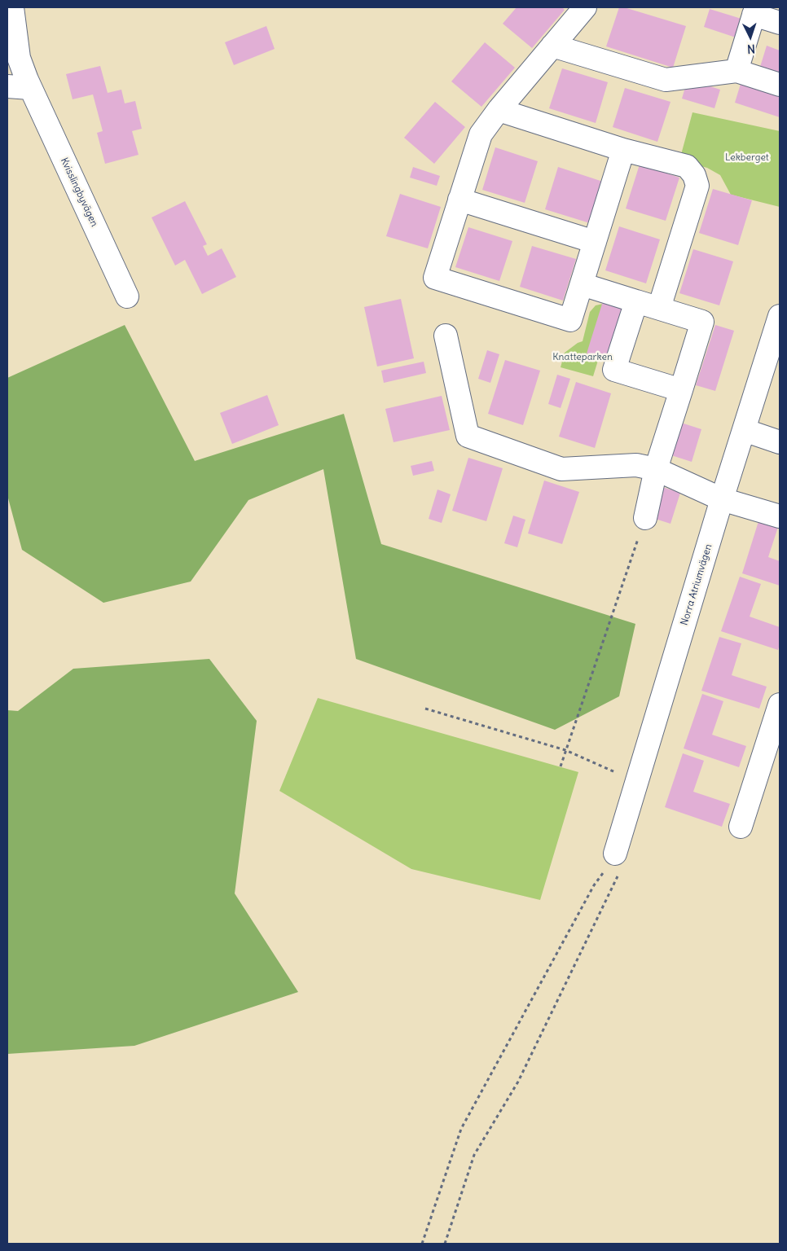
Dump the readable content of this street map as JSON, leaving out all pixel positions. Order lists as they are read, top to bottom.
{
  "streets": {
    "street": ["Kvisslingbyvägen", "Norra Atriumvägen"]
  },
  "parks": ["Lekberget", "Knatteparken"],
  "north": "bottom"
}
